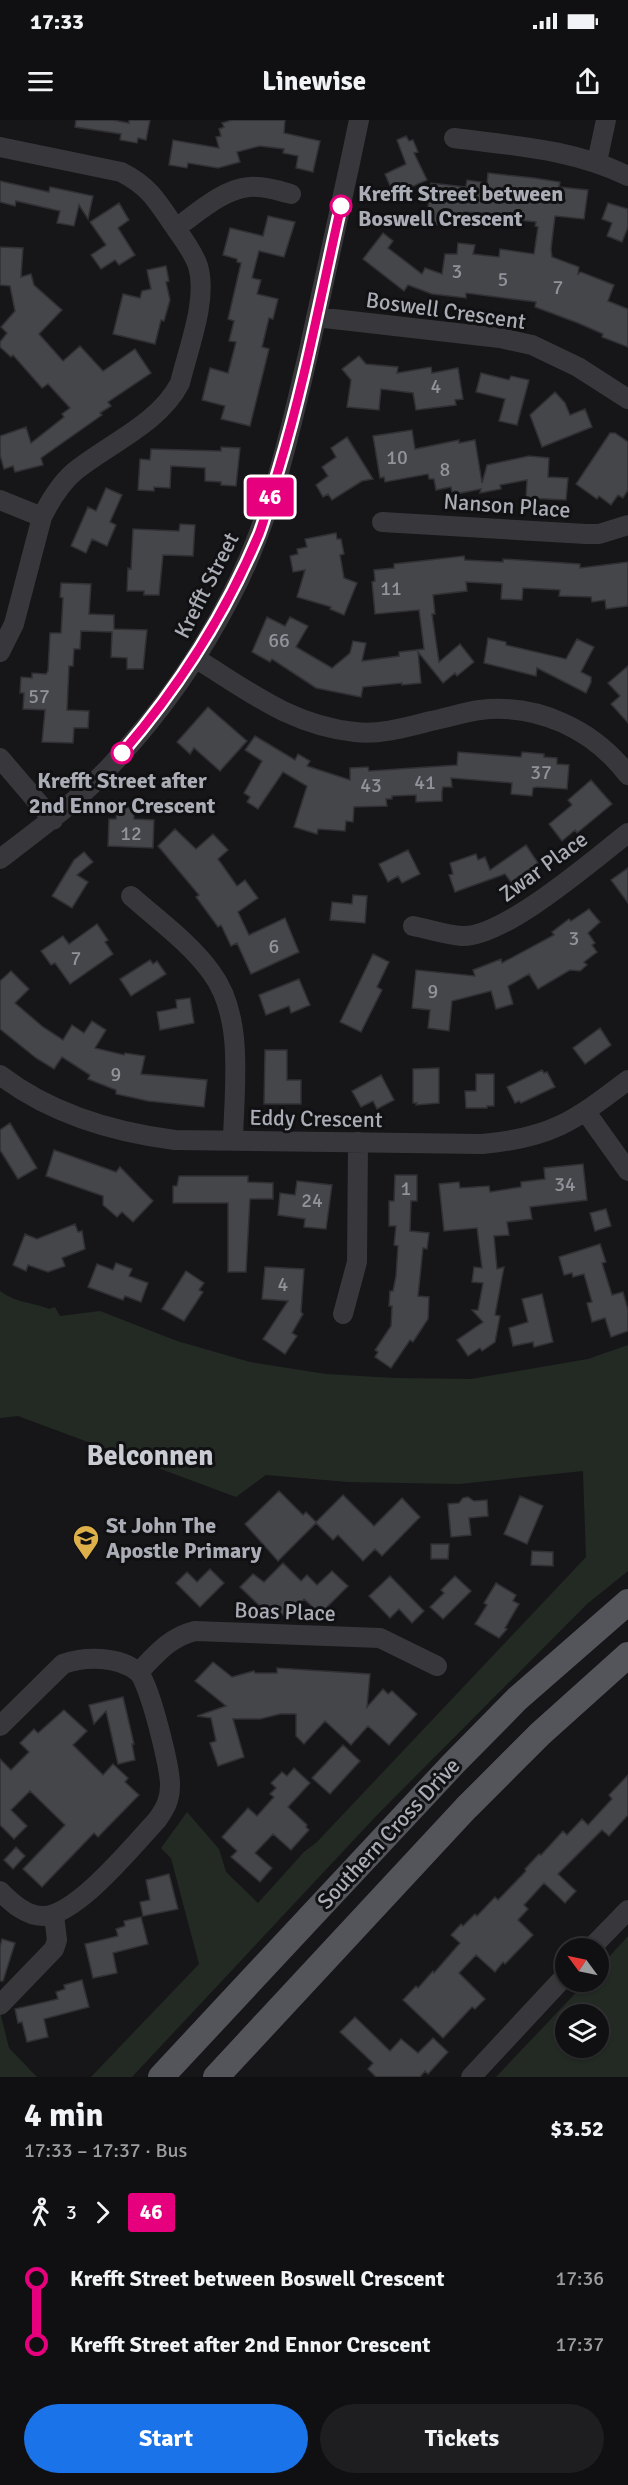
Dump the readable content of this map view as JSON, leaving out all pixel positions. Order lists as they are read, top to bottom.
{
  "streets": {
    "main road": ["Southern Cross Drive"],
    "street": [
      "Boswell Crescent",
      "Nanson Place",
      "Krefft Street",
      "Zwar Place",
      "Eddy Crescent",
      "Boas Place"
    ]
  },
  "crossings": [
    ["Boswell Crescent", "Krefft Street"]
  ],
  "districts": ["Belconnen"],
  "places": {
    "other": ["Krefft Street between Boswell Crescent", "Krefft Street after 2nd Ennor Crescent"],
    "school or university": ["St John The Apostle Primary"]
  },
  "lines": ["bus line 46"],
  "house_numbers": [
    "3",
    "5",
    "7",
    "4",
    "10",
    "8",
    "11",
    "66",
    "57",
    "37",
    "41",
    "43",
    "12",
    "3",
    "6",
    "7",
    "9",
    "9",
    "34",
    "1",
    "24",
    "4"
  ],
  "north": "top left",
  "page": {
    "status": "17:33",
    "header": "Linewise",
    "on_map": "46",
    "heading": ["4 min", "17:33 – 17:37 · Bus", "$3.52"],
    "legs": ["3", "46"],
    "list": [
      {
        "name": "Krefft Street between Boswell Crescent",
        "value": "17:36"
      },
      {
        "name": "Krefft Street after 2nd Ennor Crescent",
        "value": "17:37"
      }
    ],
    "buttons": ["Start", "Tickets"]
  }
}
